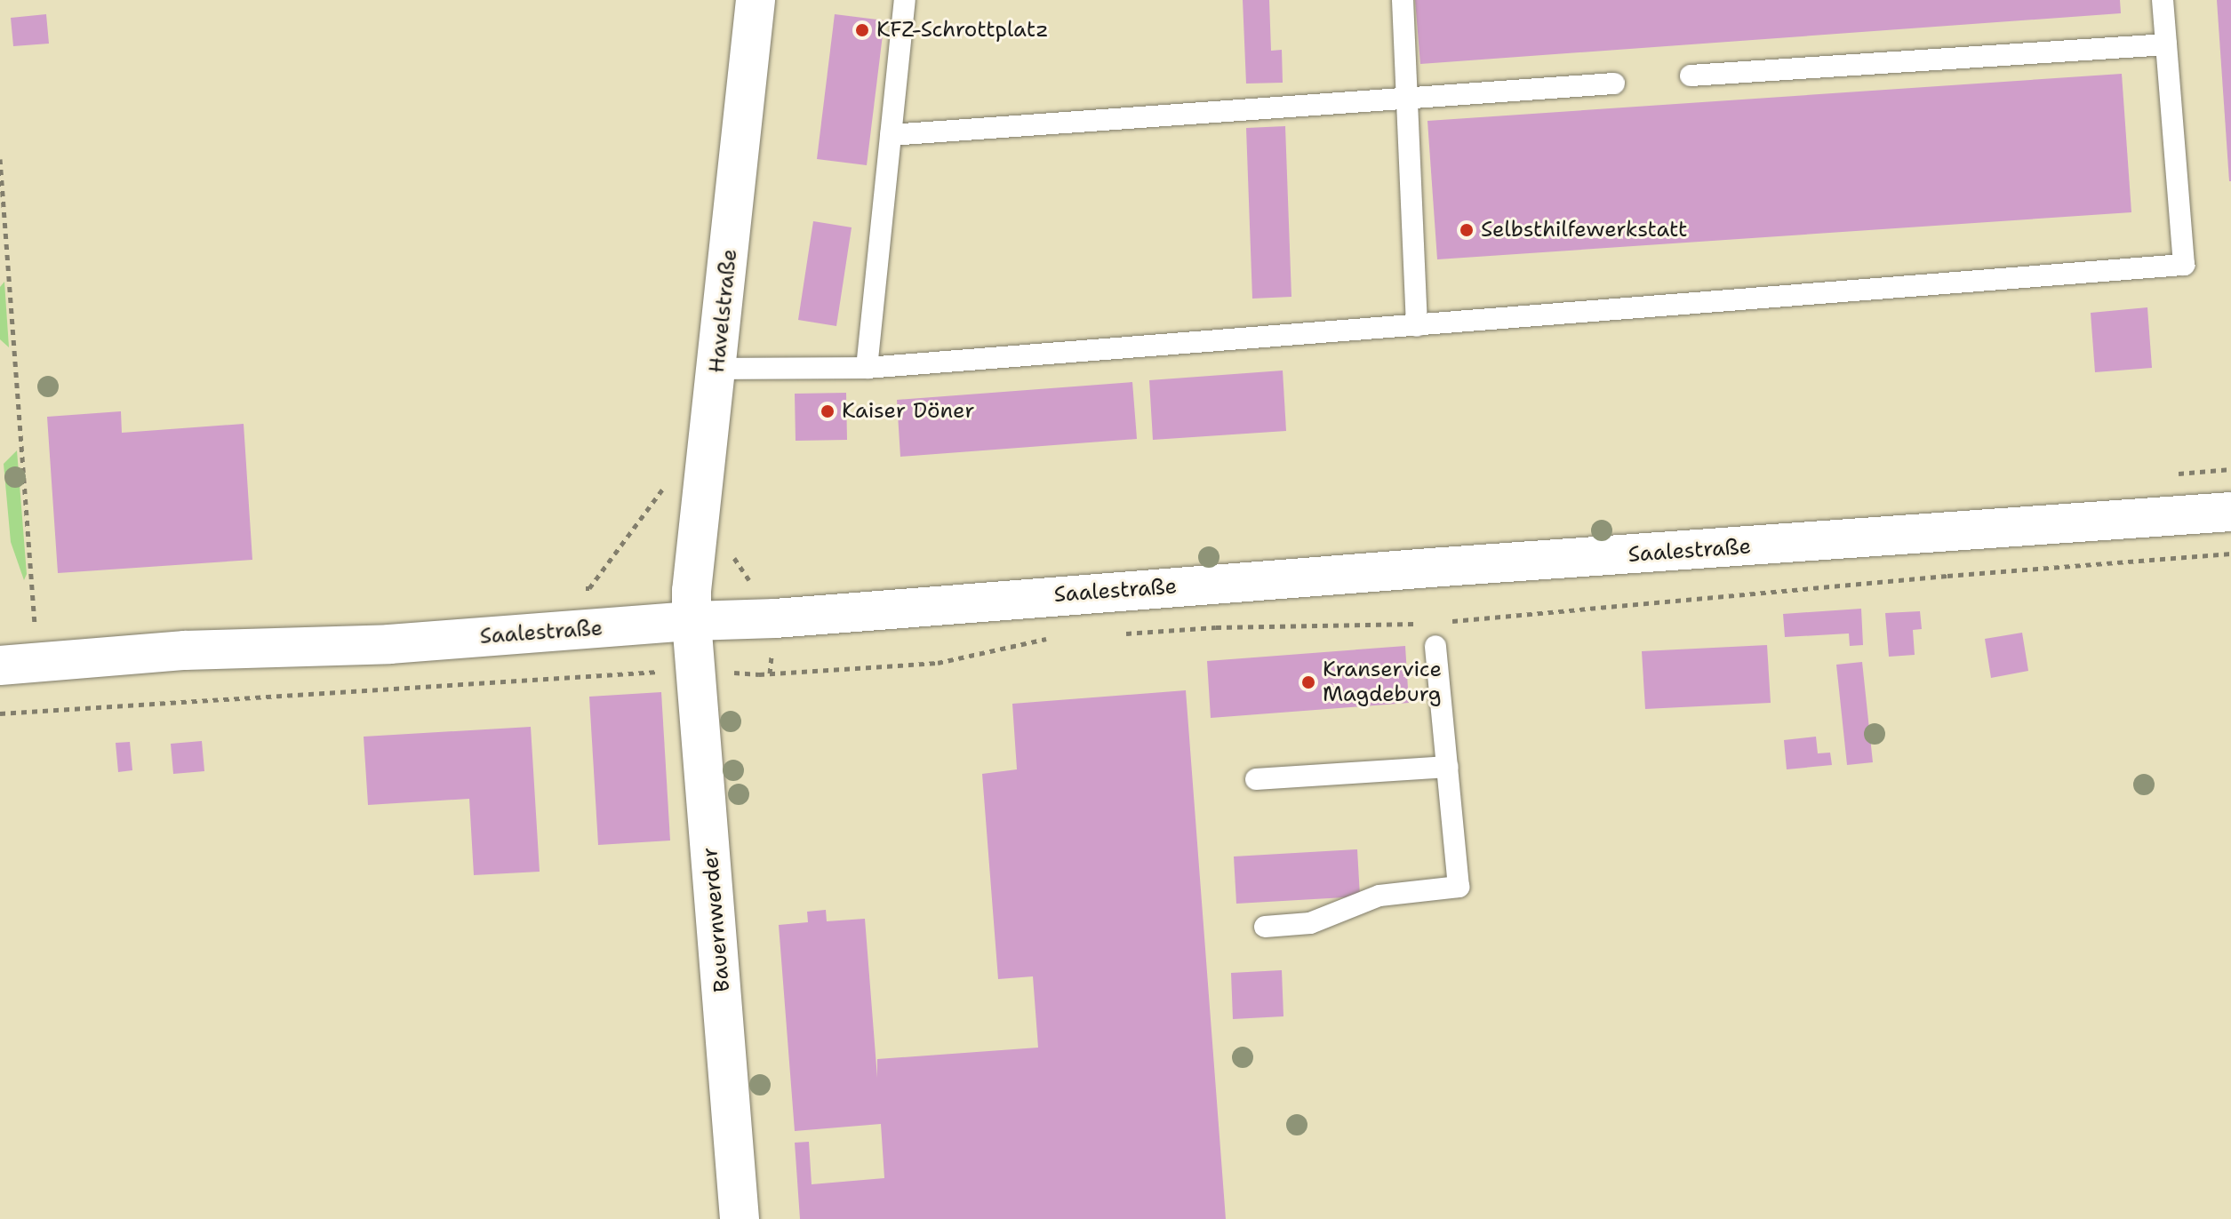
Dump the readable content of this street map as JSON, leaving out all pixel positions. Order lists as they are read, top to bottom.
{
  "streets": {
    "main road": ["Havelstraße", "Saalestraße", "Bauernwerder"]
  },
  "crossings": [
    ["Havelstraße", "Saalestraße"],
    ["Havelstraße", "Bauernwerder"],
    ["Saalestraße", "Bauernwerder"]
  ],
  "places": [
    "KFZ-Schrottplatz",
    "Selbsthilfewerkstatt",
    "Kaiser Döner",
    "Kranservice Magdeburg"
  ]
}
